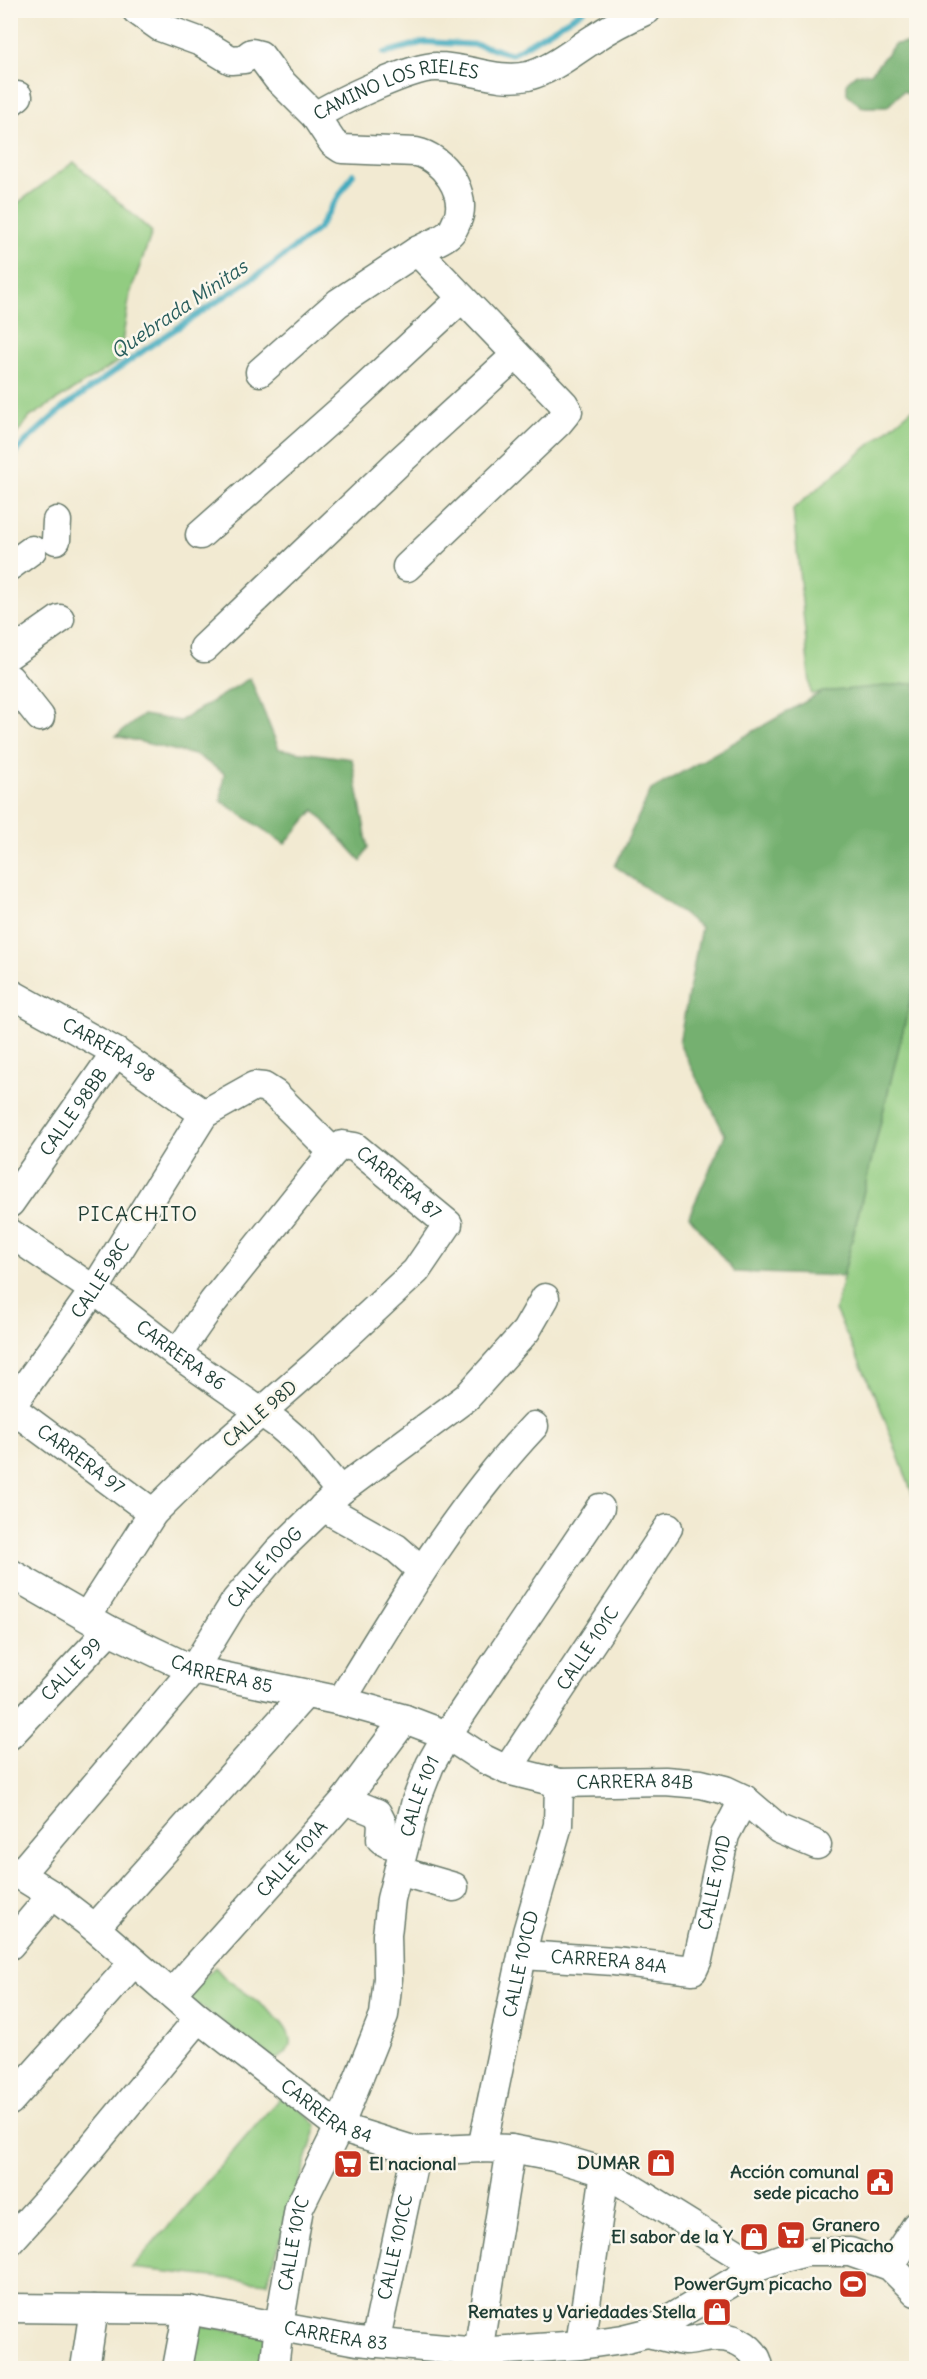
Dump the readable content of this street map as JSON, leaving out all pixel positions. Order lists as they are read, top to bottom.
{
  "streets": {
    "street": [
      "CAMINO LOS RIELES",
      "CARRERA 98",
      "CALLE 98BB",
      "CARRERA 87",
      "CALLE 98C",
      "CARRERA 86",
      "CALLE 98D",
      "CARRERA 97",
      "CALLE 100G",
      "CALLE 101C",
      "CALLE 99",
      "CARRERA 85",
      "CARRERA 84B",
      "CALLE 101",
      "CALLE 101A",
      "CALLE 101D",
      "CARRERA 84A",
      "CALLE 101CD",
      "CARRERA 84",
      "CALLE 101CC",
      "CARRERA 83"
    ]
  },
  "crossings": [
    ["CARRERA 98", "CALLE 98BB"],
    ["CARRERA 98", "CARRERA 87"],
    ["CARRERA 98", "CALLE 98C"],
    ["CARRERA 87", "CALLE 98C"],
    ["CARRERA 87", "CALLE 98D"],
    ["CALLE 98C", "CARRERA 86"],
    ["CALLE 98C", "CARRERA 97"],
    ["CARRERA 86", "CALLE 98D"],
    ["CARRERA 86", "CALLE 100G"],
    ["CALLE 98D", "CARRERA 97"],
    ["CALLE 98D", "CALLE 99"],
    ["CALLE 98D", "CARRERA 85"],
    ["CALLE 100G", "CARRERA 85"],
    ["CALLE 100G", "CARRERA 84"],
    ["CALLE 101C", "CARRERA 84B"],
    ["CALLE 101C", "CALLE 101"],
    ["CALLE 101C", "CARRERA 84"],
    ["CALLE 101C", "CARRERA 83"],
    ["CALLE 99", "CARRERA 85"],
    ["CARRERA 85", "CARRERA 84B"],
    ["CARRERA 85", "CALLE 101"],
    ["CARRERA 85", "CALLE 101A"],
    ["CARRERA 84B", "CALLE 101"],
    ["CARRERA 84B", "CALLE 101D"],
    ["CARRERA 84B", "CALLE 101CD"],
    ["CALLE 101", "CARRERA 84"],
    ["CALLE 101A", "CARRERA 84"],
    ["CALLE 101D", "CARRERA 84A"],
    ["CARRERA 84A", "CALLE 101CD"],
    ["CALLE 101CD", "CARRERA 84"],
    ["CARRERA 84", "CALLE 101CC"],
    ["CARRERA 84", "CARRERA 83"],
    ["CALLE 101CC", "CARRERA 83"]
  ],
  "districts": ["PICACHITO"],
  "water": ["Quebrada Minitas"],
  "places": {
    "shop": ["DUMAR", "El sabor de la Y", "Remates y Variedades Stella"],
    "supermarket": ["El nacional", "Granero el Picacho"],
    "public building": ["Acción comunal sede picacho"],
    "sports": ["PowerGym picacho"]
  }
}
